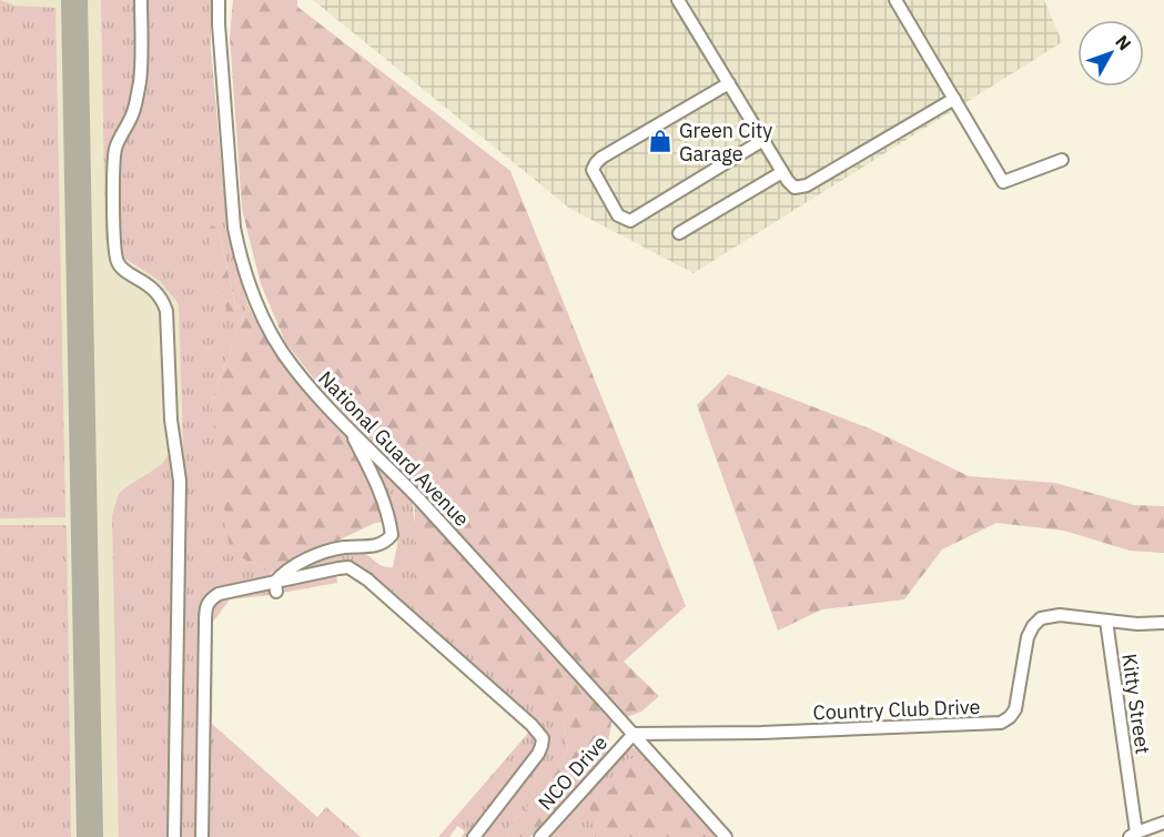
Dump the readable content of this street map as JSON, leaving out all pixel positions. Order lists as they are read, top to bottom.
{
  "streets": {
    "street": [
      "National Guard Avenue",
      "Kitty Street",
      "Country Club Drive",
      "NCO Drive"
    ]
  },
  "crossings": [
    ["National Guard Avenue", "Country Club Drive"],
    ["National Guard Avenue", "NCO Drive"],
    ["Kitty Street", "Country Club Drive"],
    ["Country Club Drive", "NCO Drive"]
  ],
  "places": {
    "shop": ["Green City Garage"]
  },
  "north": "top right"
}
